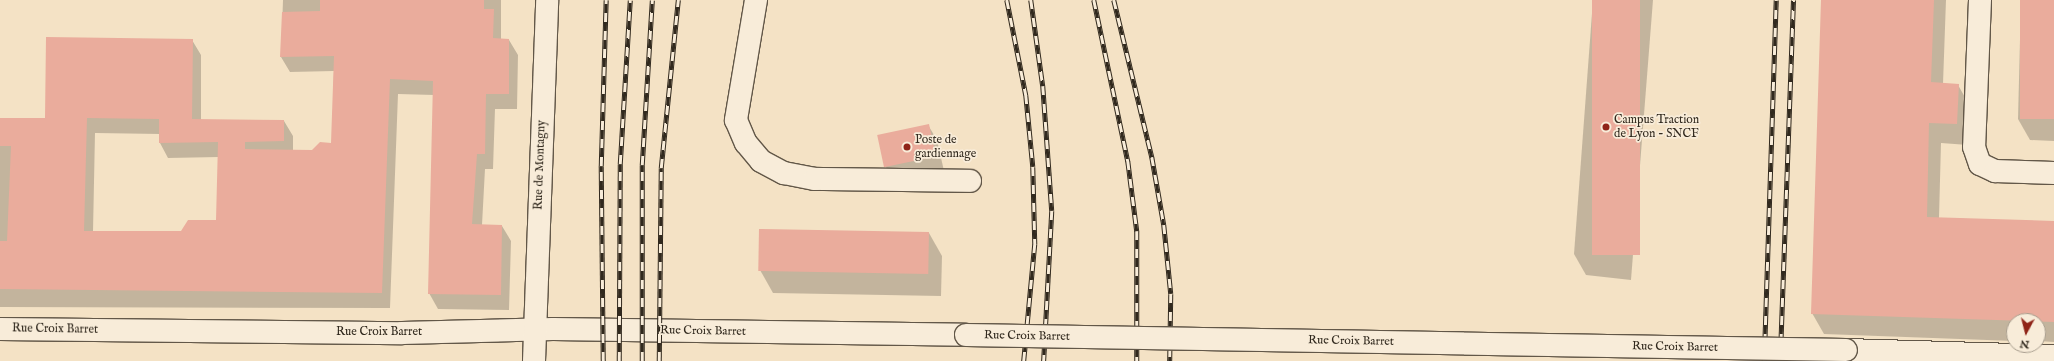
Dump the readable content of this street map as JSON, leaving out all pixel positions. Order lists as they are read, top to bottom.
{
  "streets": {
    "street": ["Rue de Montagny", "Rue Croix Barret"]
  },
  "crossings": [
    ["Rue de Montagny", "Rue Croix Barret"]
  ],
  "places": ["Campus Traction de Lyon - SNCF", "Poste de gardiennage"],
  "north": "bottom"
}
